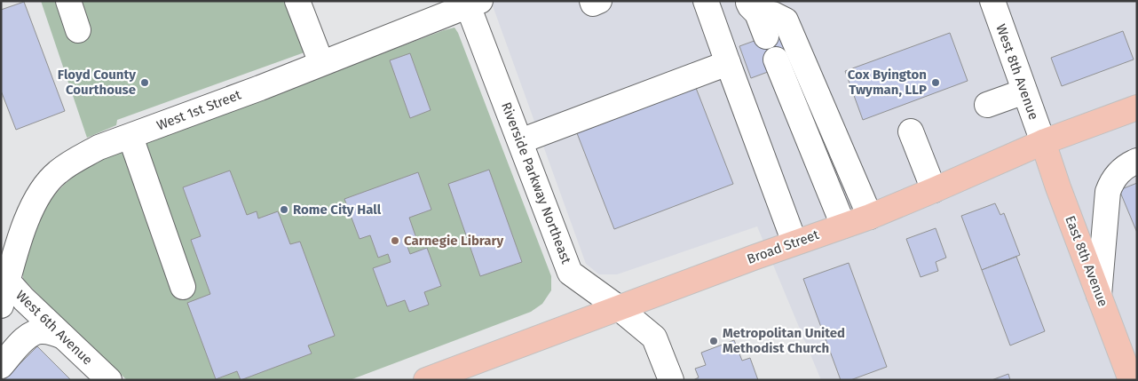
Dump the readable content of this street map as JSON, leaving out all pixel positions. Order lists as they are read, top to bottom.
{
  "streets": {
    "main road": ["Broad Street", "East 8th Avenue"],
    "street": [
      "West 8th Avenue",
      "West 1st Street",
      "Riverside Parkway Northeast",
      "West 6th Avenue"
    ]
  },
  "crossings": [
    ["West 8th Avenue", "Broad Street"],
    ["West 8th Avenue", "East 8th Avenue"],
    ["West 1st Street", "Riverside Parkway Northeast"],
    ["West 1st Street", "West 6th Avenue"],
    ["Riverside Parkway Northeast", "Broad Street"],
    ["Broad Street", "East 8th Avenue"]
  ],
  "places": [
    "Floyd County Courthouse",
    "Cox Byington Twyman, LLP",
    "Rome City Hall",
    "Carnegie Library",
    "Metropolitan United Methodist Church"
  ]
}
